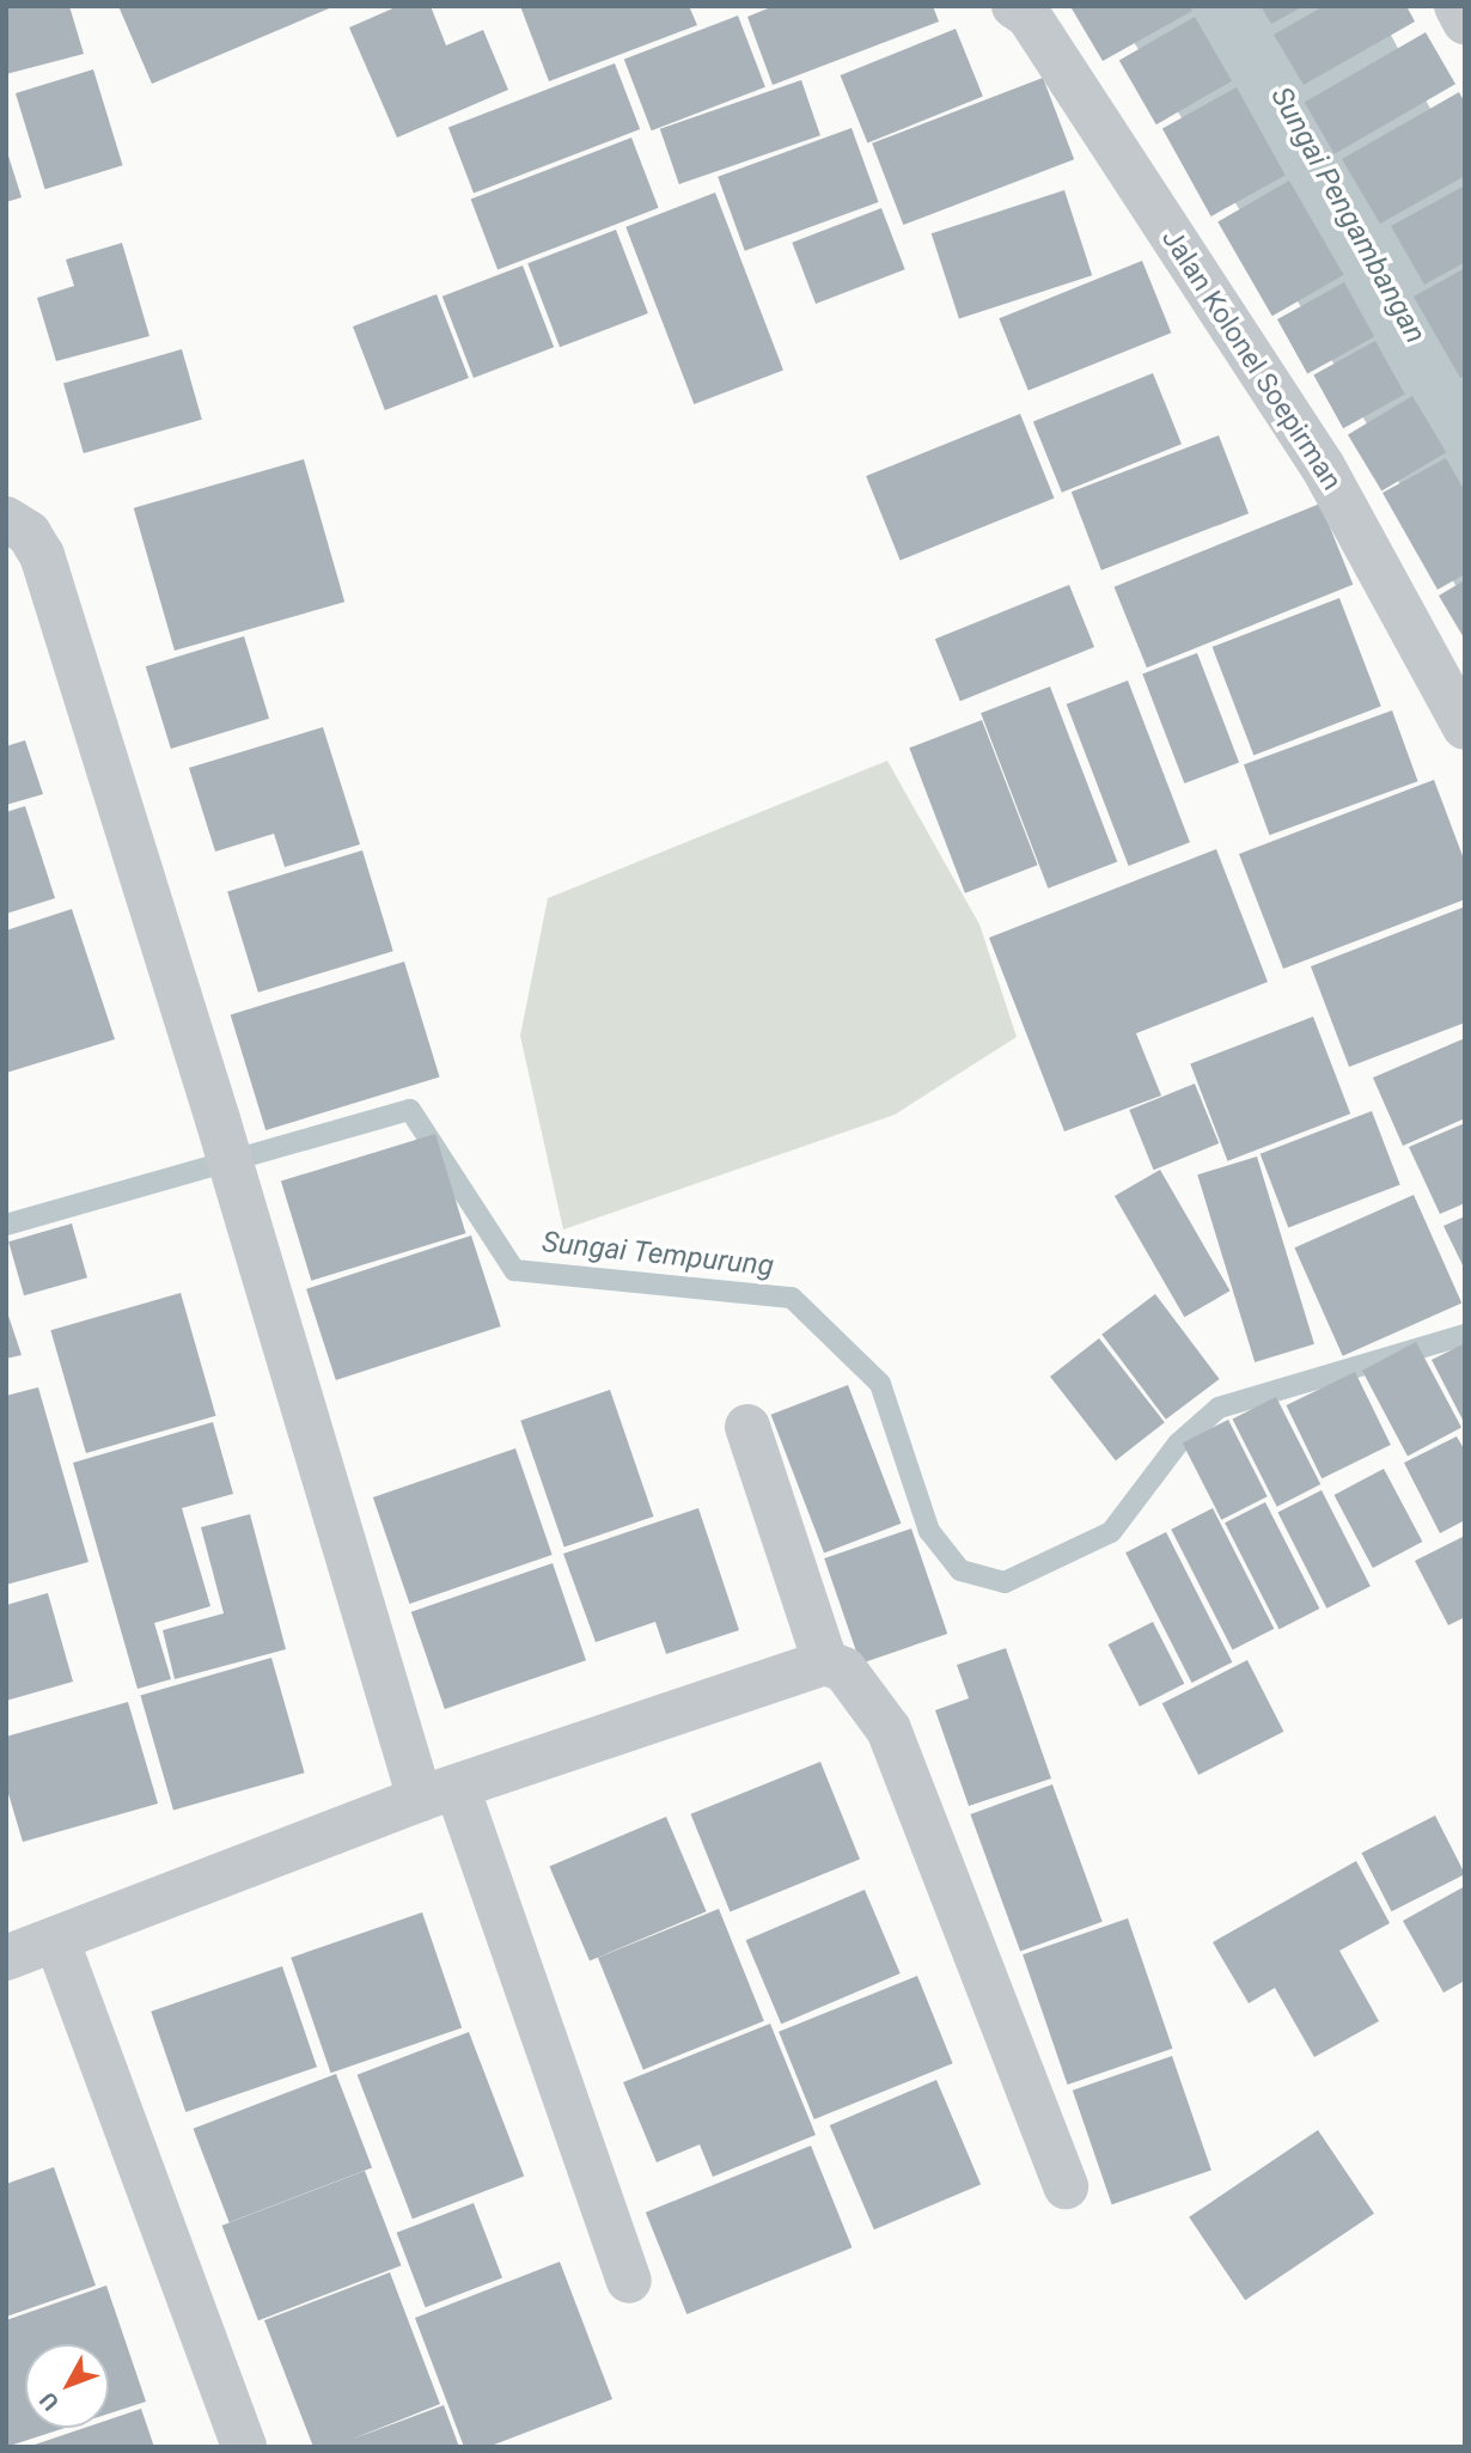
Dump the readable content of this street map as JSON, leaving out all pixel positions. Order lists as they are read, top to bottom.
{
  "streets": {
    "street": ["Jalan Kolonel Soepirman"]
  },
  "water": ["Sungai Pengambangan", "Sungai Tempurung"],
  "north": "bottom left"
}
